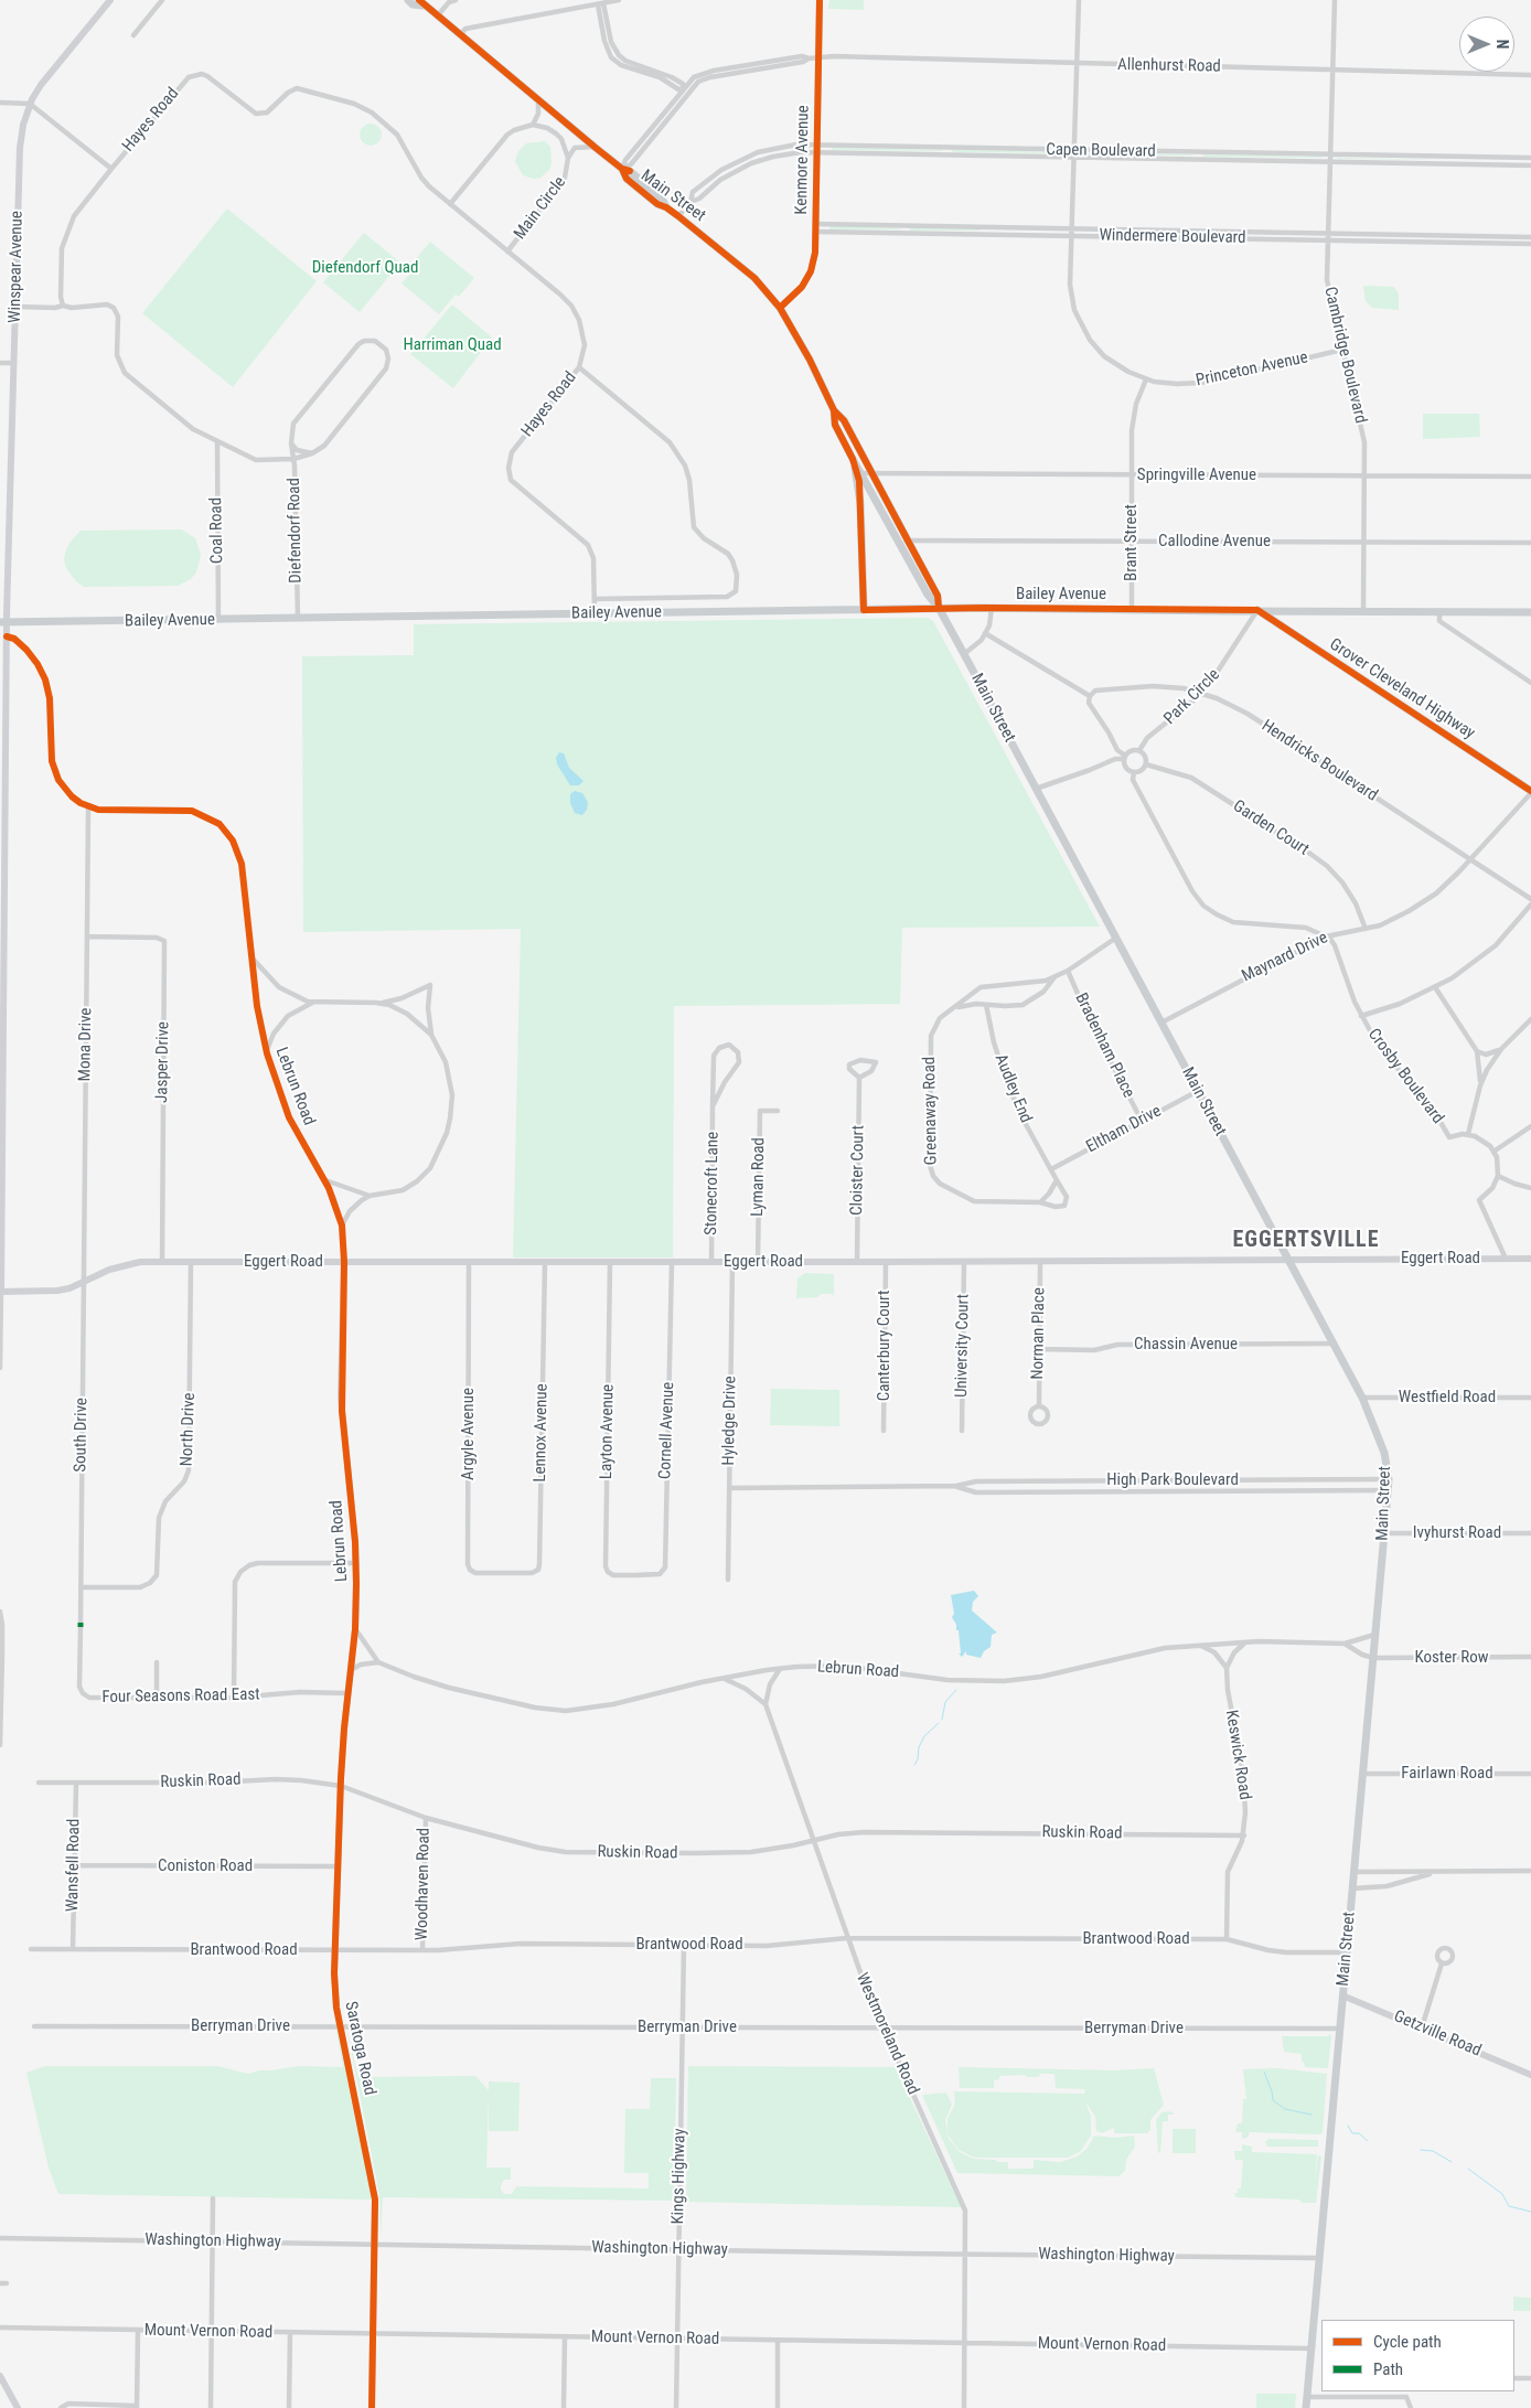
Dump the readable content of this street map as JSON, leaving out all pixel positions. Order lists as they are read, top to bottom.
{
  "streets": {
    "main road": ["Main Street", "Bailey Avenue", "Grover Cleveland Highway"],
    "street": [
      "Allenhurst Road",
      "Hayes Road",
      "Capen Boulevard",
      "Kenmore Avenue",
      "Main Circle",
      "Windermere Boulevard",
      "Winspear Avenue",
      "Cambridge Boulevard",
      "Princeton Avenue",
      "Springville Avenue",
      "Coal Road",
      "Diefendorf Road",
      "Callodine Avenue",
      "Brant Street",
      "Park Circle",
      "Hendricks Boulevard",
      "Garden Court",
      "Maynard Drive",
      "Mona Drive",
      "Bradenham Place",
      "Jasper Drive",
      "Crosby Boulevard",
      "Lebrun Road",
      "Audley End",
      "Greenaway Road",
      "Eltham Drive",
      "Cloister Court",
      "Lyman Road",
      "Stonecroft Lane",
      "Eggert Road",
      "Norman Place",
      "Chassin Avenue",
      "Canterbury Court",
      "University Court",
      "Westfield Road",
      "Hyledge Drive",
      "North Drive",
      "Cornell Avenue",
      "Layton Avenue",
      "Lennox Avenue",
      "Argyle Avenue",
      "South Drive",
      "High Park Boulevard",
      "Ivyhurst Road",
      "Koster Row",
      "Four Seasons Road East",
      "Keswick Road",
      "Fairlawn Road",
      "Ruskin Road",
      "Wansfell Road",
      "Coniston Road",
      "Woodhaven Road",
      "Brantwood Road",
      "Berryman Drive",
      "Westmoreland Road",
      "Getzville Road",
      "Saratoga Road",
      "Kings Highway",
      "Washington Highway",
      "Mount Vernon Road"
    ]
  },
  "crossings": [
    ["Allenhurst Road", "Kenmore Avenue"],
    ["Allenhurst Road", "Main Street"],
    ["Allenhurst Road", "Cambridge Boulevard"],
    ["Allenhurst Road", "Princeton Avenue"],
    ["Hayes Road", "Main Circle"],
    ["Capen Boulevard", "Kenmore Avenue"],
    ["Capen Boulevard", "Main Street"],
    ["Capen Boulevard", "Cambridge Boulevard"],
    ["Capen Boulevard", "Princeton Avenue"],
    ["Kenmore Avenue", "Main Street"],
    ["Kenmore Avenue", "Windermere Boulevard"],
    ["Main Street", "Springville Avenue"],
    ["Main Street", "Callodine Avenue"],
    ["Main Street", "Bailey Avenue"],
    ["Main Street", "Maynard Drive"],
    ["Main Street", "Lebrun Road"],
    ["Main Street", "Eltham Drive"],
    ["Main Street", "Eggert Road"],
    ["Main Street", "Chassin Avenue"],
    ["Main Street", "Westfield Road"],
    ["Main Street", "High Park Boulevard"],
    ["Main Street", "Ivyhurst Road"],
    ["Main Street", "Koster Row"],
    ["Main Street", "Fairlawn Road"],
    ["Main Street", "Brantwood Road"],
    ["Main Street", "Berryman Drive"],
    ["Main Street", "Getzville Road"],
    ["Main Street", "Washington Highway"],
    ["Main Street", "Mount Vernon Road"],
    ["Windermere Boulevard", "Cambridge Boulevard"],
    ["Windermere Boulevard", "Princeton Avenue"],
    ["Winspear Avenue", "Bailey Avenue"],
    ["Winspear Avenue", "Eggert Road"],
    ["Cambridge Boulevard", "Princeton Avenue"],
    ["Cambridge Boulevard", "Springville Avenue"],
    ["Cambridge Boulevard", "Callodine Avenue"],
    ["Cambridge Boulevard", "Bailey Avenue"],
    ["Princeton Avenue", "Brant Street"],
    ["Springville Avenue", "Brant Street"],
    ["Coal Road", "Bailey Avenue"],
    ["Diefendorf Road", "Bailey Avenue"],
    ["Callodine Avenue", "Brant Street"],
    ["Brant Street", "Bailey Avenue"],
    ["Bailey Avenue", "Grover Cleveland Highway"],
    ["Bailey Avenue", "Park Circle"],
    ["Grover Cleveland Highway", "Park Circle"],
    ["Grover Cleveland Highway", "Maynard Drive"],
    ["Park Circle", "Hendricks Boulevard"],
    ["Park Circle", "Garden Court"],
    ["Hendricks Boulevard", "Maynard Drive"],
    ["Garden Court", "Maynard Drive"],
    ["Maynard Drive", "Crosby Boulevard"],
    ["Mona Drive", "Jasper Drive"],
    ["Mona Drive", "Lebrun Road"],
    ["Mona Drive", "Eggert Road"],
    ["Mona Drive", "South Drive"],
    ["Bradenham Place", "Eltham Drive"],
    ["Jasper Drive", "Eggert Road"],
    ["Lebrun Road", "Eggert Road"],
    ["Lebrun Road", "Koster Row"],
    ["Lebrun Road", "Four Seasons Road East"],
    ["Lebrun Road", "Saratoga Road"],
    ["Audley End", "Greenaway Road"],
    ["Audley End", "Eltham Drive"],
    ["Greenaway Road", "Eltham Drive"],
    ["Cloister Court", "Eggert Road"],
    ["Lyman Road", "Eggert Road"],
    ["Stonecroft Lane", "Eggert Road"],
    ["Eggert Road", "Norman Place"],
    ["Eggert Road", "Canterbury Court"],
    ["Eggert Road", "University Court"],
    ["Eggert Road", "Hyledge Drive"],
    ["Eggert Road", "North Drive"],
    ["Eggert Road", "Cornell Avenue"],
    ["Eggert Road", "Layton Avenue"],
    ["Eggert Road", "Lennox Avenue"],
    ["Eggert Road", "Argyle Avenue"],
    ["Eggert Road", "South Drive"],
    ["Norman Place", "Chassin Avenue"],
    ["Hyledge Drive", "High Park Boulevard"],
    ["North Drive", "South Drive"],
    ["North Drive", "Four Seasons Road East"],
    ["Cornell Avenue", "Layton Avenue"],
    ["Lennox Avenue", "Argyle Avenue"],
    ["South Drive", "Four Seasons Road East"],
    ["Four Seasons Road East", "Saratoga Road"],
    ["Keswick Road", "Ruskin Road"],
    ["Keswick Road", "Brantwood Road"],
    ["Ruskin Road", "Wansfell Road"],
    ["Ruskin Road", "Woodhaven Road"],
    ["Ruskin Road", "Westmoreland Road"],
    ["Ruskin Road", "Saratoga Road"],
    ["Wansfell Road", "Coniston Road"],
    ["Wansfell Road", "Brantwood Road"],
    ["Coniston Road", "Saratoga Road"],
    ["Woodhaven Road", "Brantwood Road"],
    ["Brantwood Road", "Westmoreland Road"],
    ["Brantwood Road", "Saratoga Road"],
    ["Brantwood Road", "Kings Highway"],
    ["Berryman Drive", "Westmoreland Road"],
    ["Berryman Drive", "Saratoga Road"],
    ["Berryman Drive", "Kings Highway"],
    ["Westmoreland Road", "Washington Highway"],
    ["Westmoreland Road", "Mount Vernon Road"],
    ["Saratoga Road", "Washington Highway"],
    ["Saratoga Road", "Mount Vernon Road"],
    ["Kings Highway", "Washington Highway"],
    ["Kings Highway", "Mount Vernon Road"]
  ],
  "districts": ["EGGERTSVILLE"],
  "parks": ["Diefendorf Quad", "Harriman Quad"],
  "legend": ["Cycle path", "Path"],
  "north": "right"
}
